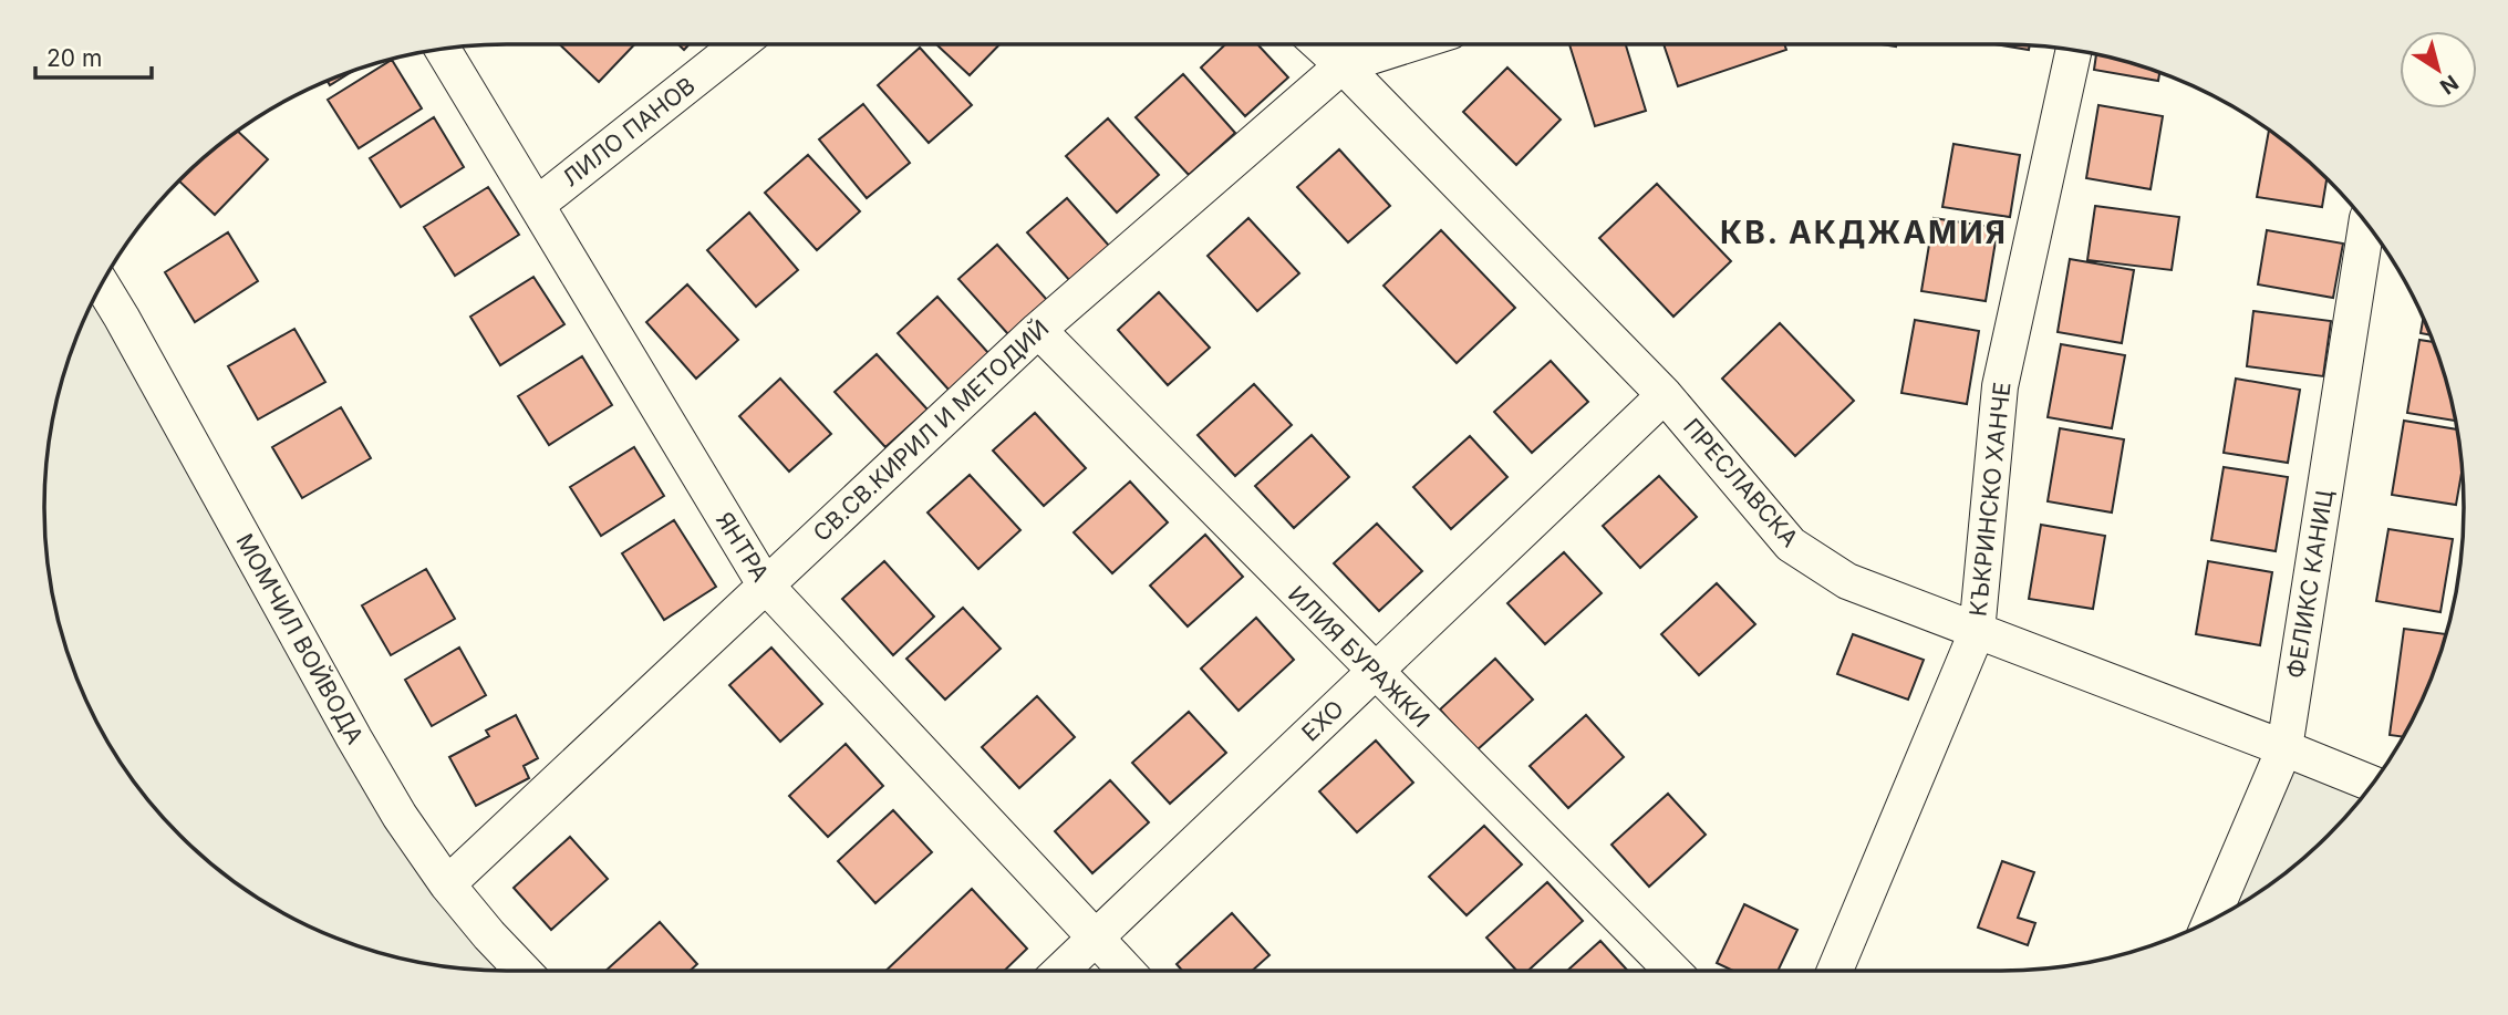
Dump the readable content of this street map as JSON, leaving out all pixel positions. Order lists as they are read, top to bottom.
{
  "streets": {
    "street": [
      "ЛИЛО ПАНОВ",
      "СВ.СВ.КИРИЛ И МЕТОДИЙ",
      "ПРЕСЛАВСКА",
      "КЪКРИНСКО ХАНЧЕ",
      "ЯНТРА",
      "ФЕЛИКС КАНИЦ",
      "МОМЧИЛ ВОЙВОДА",
      "ИЛИЯ БУРАЖКИ",
      "ЕХО"
    ]
  },
  "crossings": [
    ["ЛИЛО ПАНОВ", "ЯНТРА"],
    ["СВ.СВ.КИРИЛ И МЕТОДИЙ", "ПРЕСЛАВСКА"],
    ["СВ.СВ.КИРИЛ И МЕТОДИЙ", "ЯНТРА"],
    ["СВ.СВ.КИРИЛ И МЕТОДИЙ", "МОМЧИЛ ВОЙВОДА"],
    ["СВ.СВ.КИРИЛ И МЕТОДИЙ", "ИЛИЯ БУРАЖКИ"],
    ["ПРЕСЛАВСКА", "КЪКРИНСКО ХАНЧЕ"],
    ["ПРЕСЛАВСКА", "ФЕЛИКС КАНИЦ"],
    ["ПРЕСЛАВСКА", "ЕХО"],
    ["ЯНТРА", "ЕХО"],
    ["ИЛИЯ БУРАЖКИ", "ЕХО"]
  ],
  "districts": ["КВ. АКДЖАМИЯ"],
  "scale_bar": "20 m",
  "north": "bottom right"
}
